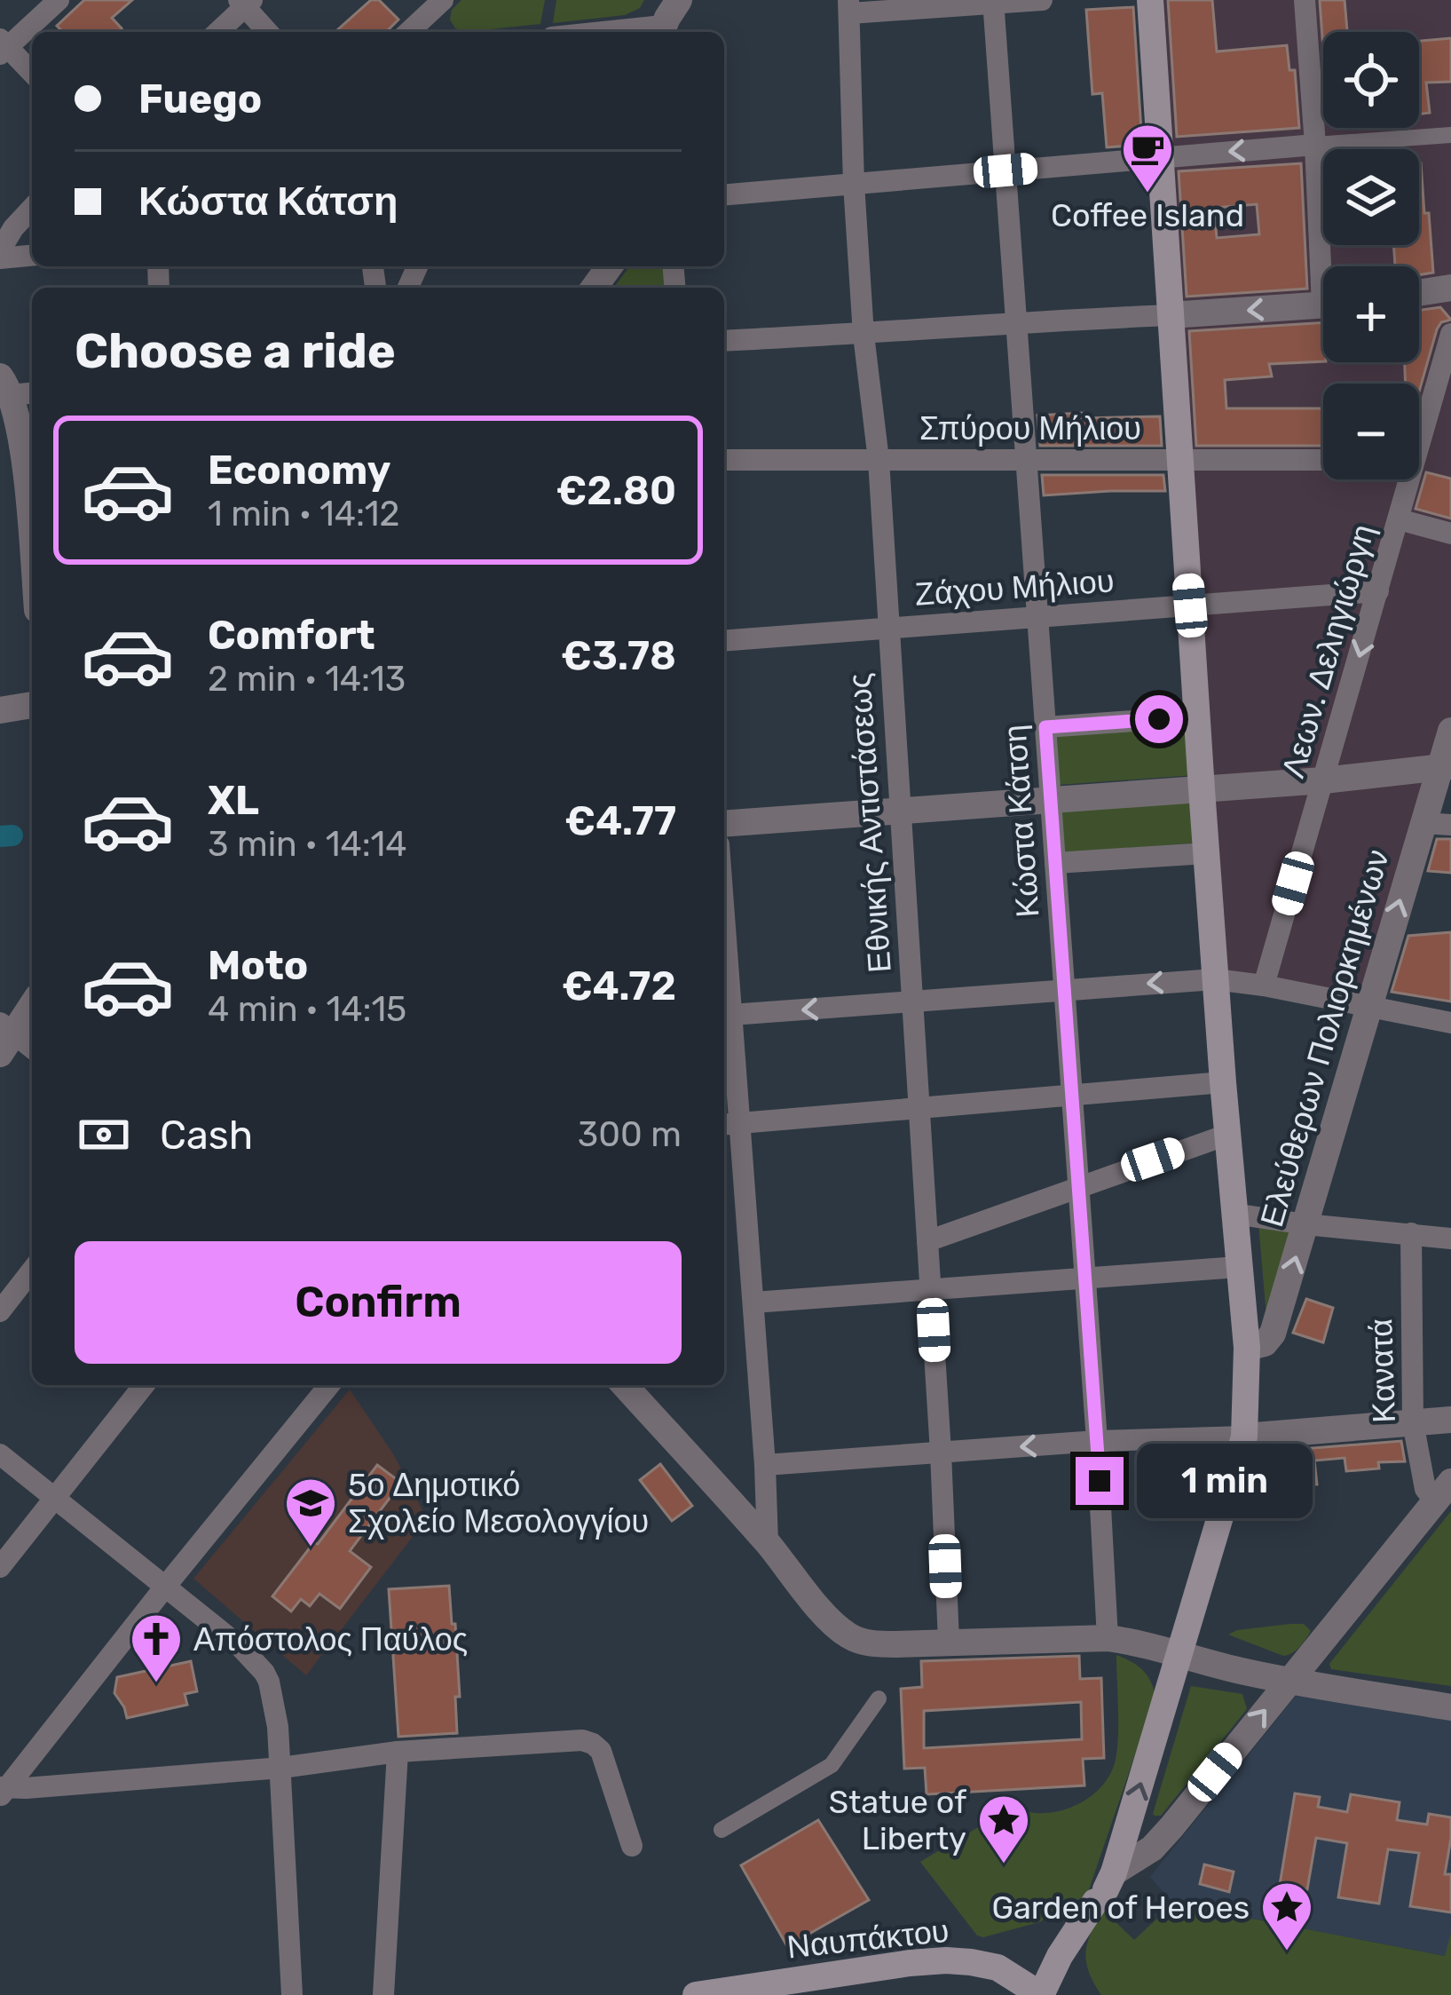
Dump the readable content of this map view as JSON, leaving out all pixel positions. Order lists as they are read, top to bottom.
{
  "streets": {
    "main road": ["Ναυπάκτου"],
    "street": [
      "Σπύρου Μήλιου",
      "Ζάχου Μήλιου",
      "Λεων. Δεληγιώργη",
      "Κώστα Κάτση",
      "Εθνικής Αντιστάσεως",
      "Ελεύθερων Πολιορκημένων",
      "Κανατά"
    ]
  },
  "crossings": [
    ["Σπύρου Μήλιου", "Κώστα Κάτση"],
    ["Σπύρου Μήλιου", "Εθνικής Αντιστάσεως"],
    ["Ζάχου Μήλιου", "Λεων. Δεληγιώργη"],
    ["Ζάχου Μήλιου", "Κώστα Κάτση"],
    ["Ζάχου Μήλιου", "Εθνικής Αντιστάσεως"]
  ],
  "one_way": ["Ελεύθερων Πολιορκημένων"],
  "places": {
    "cafe": ["Coffee Island"],
    "school or university": ["5ο Δημοτικό Σχολείο Μεσολογγίου"],
    "church": ["Απόστολος Παύλος"],
    "place": ["Statue of Liberty", "Garden of Heroes"]
  },
  "page": {
    "map_buttons": ["+", "−"],
    "banner": ["Fuego", "Κώστα Κάτση"],
    "heading": "Choose a ride",
    "list": [
      {
        "name": "Economy",
        "note": "1 min · 14:12",
        "value": "€2.80"
      },
      {
        "name": "Comfort",
        "note": "2 min · 14:13",
        "value": "€3.78"
      },
      {
        "name": "XL",
        "note": "3 min · 14:14",
        "value": "€4.77"
      },
      {
        "name": "Moto",
        "note": "4 min · 14:15",
        "value": "€4.72"
      }
    ],
    "pay": ["Cash", "300 m"],
    "buttons": "Confirm",
    "bubble": "1 min"
  }
}
